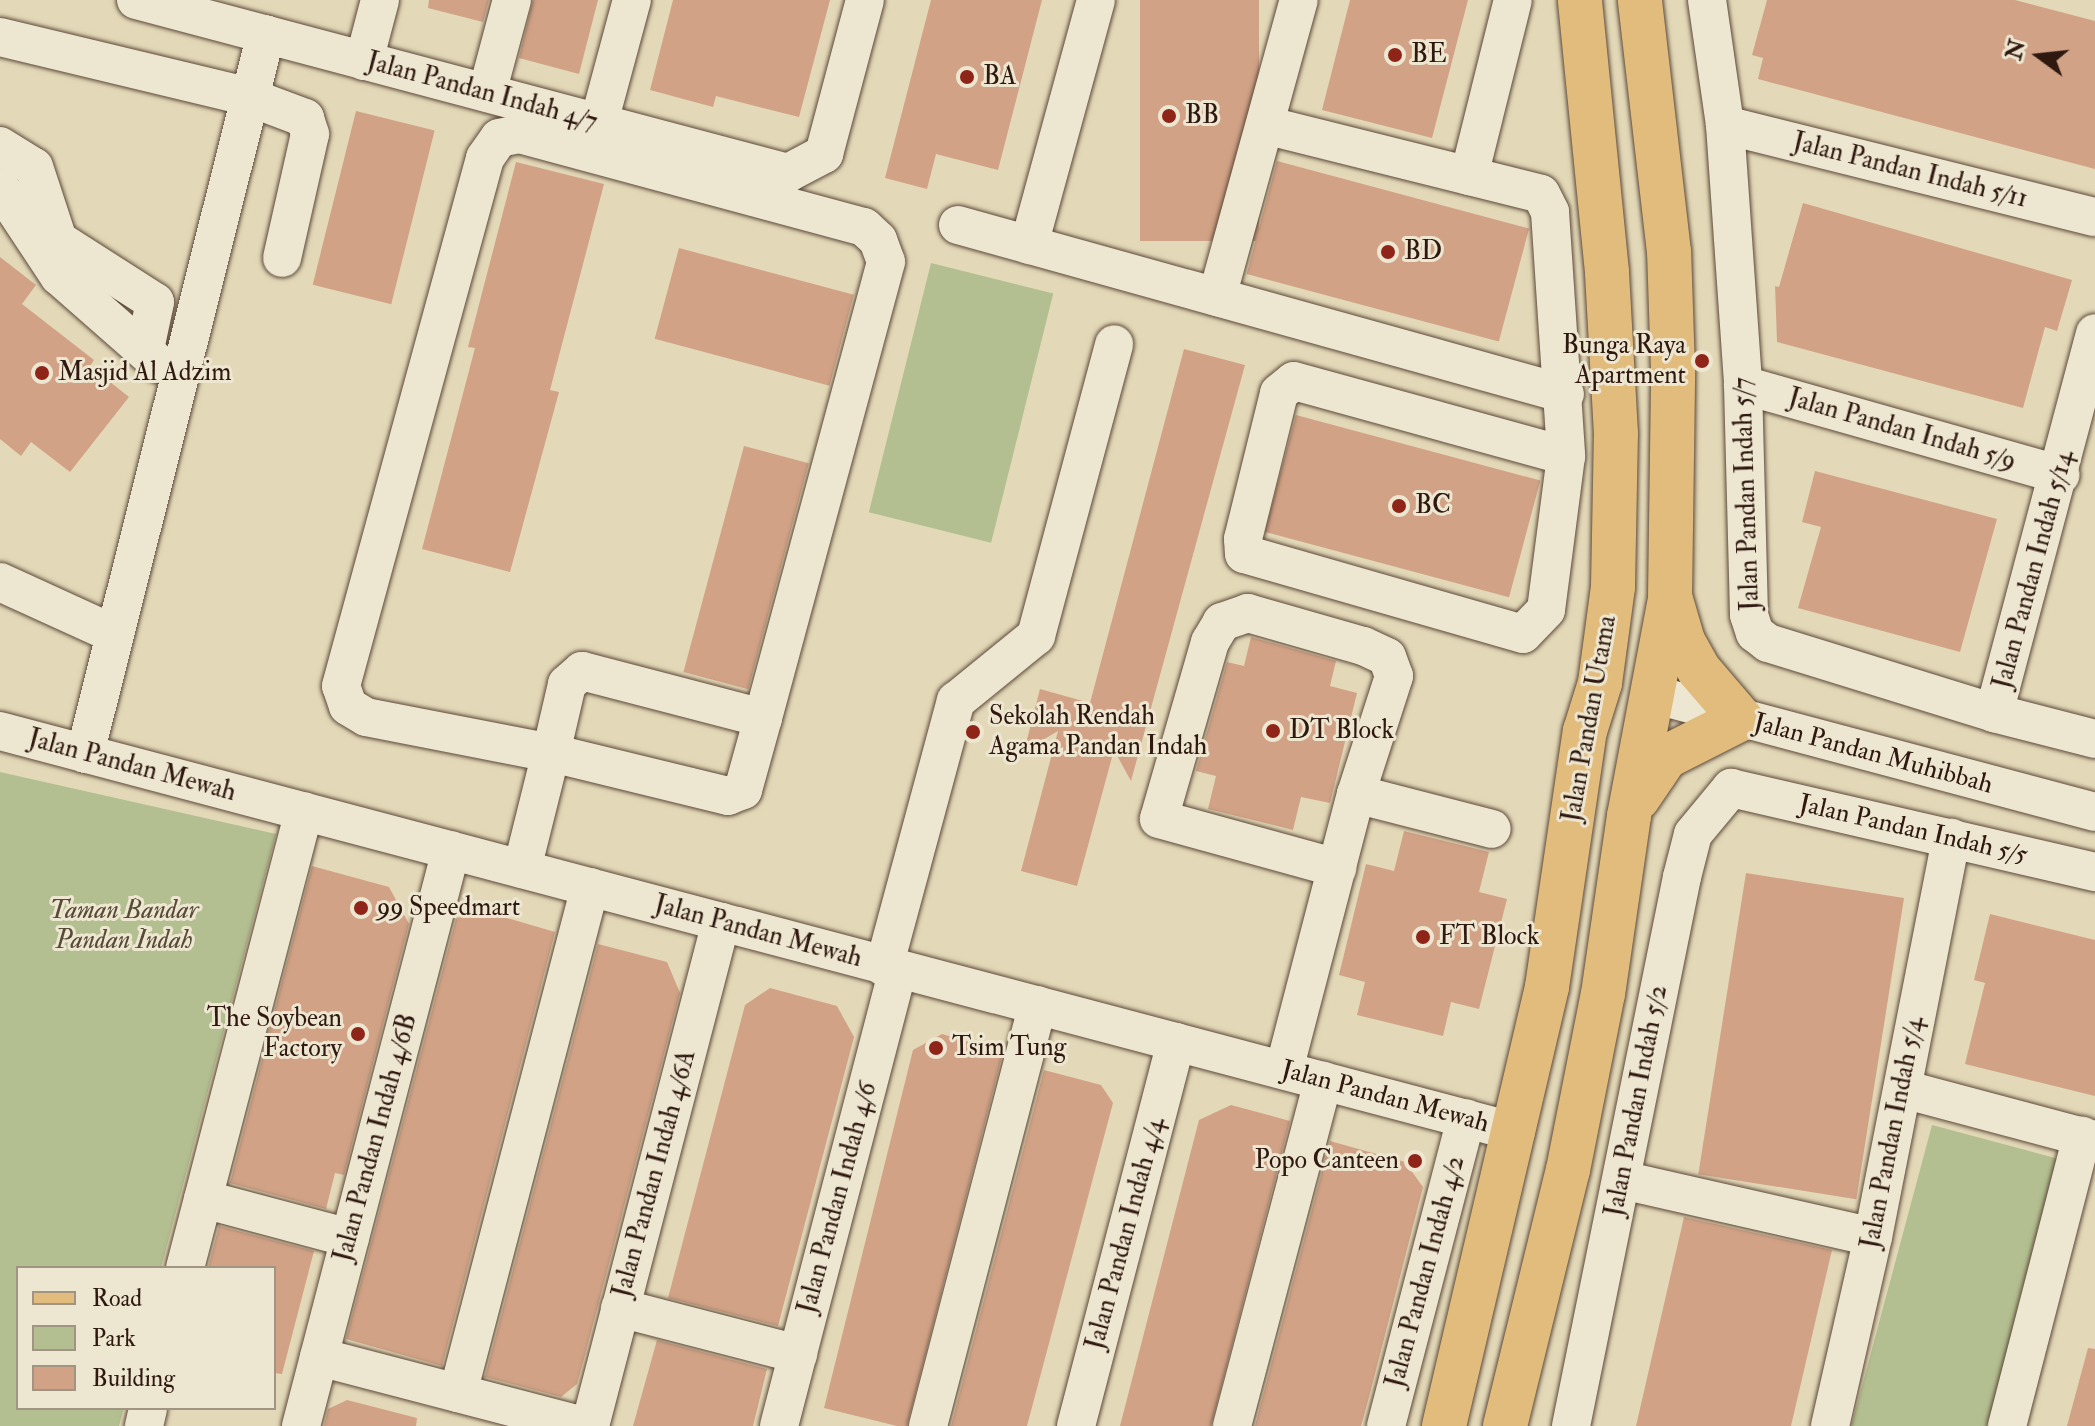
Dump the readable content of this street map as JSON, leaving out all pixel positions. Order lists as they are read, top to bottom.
{
  "streets": {
    "main road": ["Jalan Pandan Utama"],
    "street": [
      "Jalan Pandan Indah 4/7",
      "Jalan Pandan Indah 5/11",
      "Jalan Pandan Indah 5/9",
      "Jalan Pandan Indah 5/7",
      "Jalan Pandan Indah 5/14",
      "Jalan Pandan Muhibbah",
      "Jalan Pandan Mewah",
      "Jalan Pandan Indah 5/5",
      "Jalan Pandan Indah 5/2",
      "Jalan Pandan Indah 5/4",
      "Jalan Pandan Indah 4/6B",
      "Jalan Pandan Indah 4/6A",
      "Jalan Pandan Indah 4/6",
      "Jalan Pandan Indah 4/4",
      "Jalan Pandan Indah 4/2"
    ]
  },
  "crossings": [
    ["Jalan Pandan Indah 5/11", "Jalan Pandan Indah 5/7"],
    ["Jalan Pandan Indah 5/9", "Jalan Pandan Indah 5/7"],
    ["Jalan Pandan Indah 5/9", "Jalan Pandan Indah 5/14"],
    ["Jalan Pandan Indah 5/7", "Jalan Pandan Indah 5/14"],
    ["Jalan Pandan Utama", "Jalan Pandan Mewah"],
    ["Jalan Pandan Mewah", "Jalan Pandan Indah 4/6B"],
    ["Jalan Pandan Mewah", "Jalan Pandan Indah 4/6A"],
    ["Jalan Pandan Mewah", "Jalan Pandan Indah 4/6"],
    ["Jalan Pandan Mewah", "Jalan Pandan Indah 4/4"],
    ["Jalan Pandan Mewah", "Jalan Pandan Indah 4/2"],
    ["Jalan Pandan Indah 5/5", "Jalan Pandan Indah 5/2"],
    ["Jalan Pandan Indah 5/5", "Jalan Pandan Indah 5/4"]
  ],
  "parks": ["Taman Bandar Pandan Indah"],
  "places": [
    "BE",
    "BA",
    "BB",
    "BD",
    "Bunga Raya Apartment",
    "Masjid Al Adzim",
    "BC",
    "DT Block",
    "Sekolah Rendah Agama Pandan Indah",
    "99 Speedmart",
    "FT Block",
    "The Soybean Factory",
    "Tsim Tung",
    "Popo Canteen"
  ],
  "legend": ["Road", "Park", "Building"],
  "north": "left"
}
